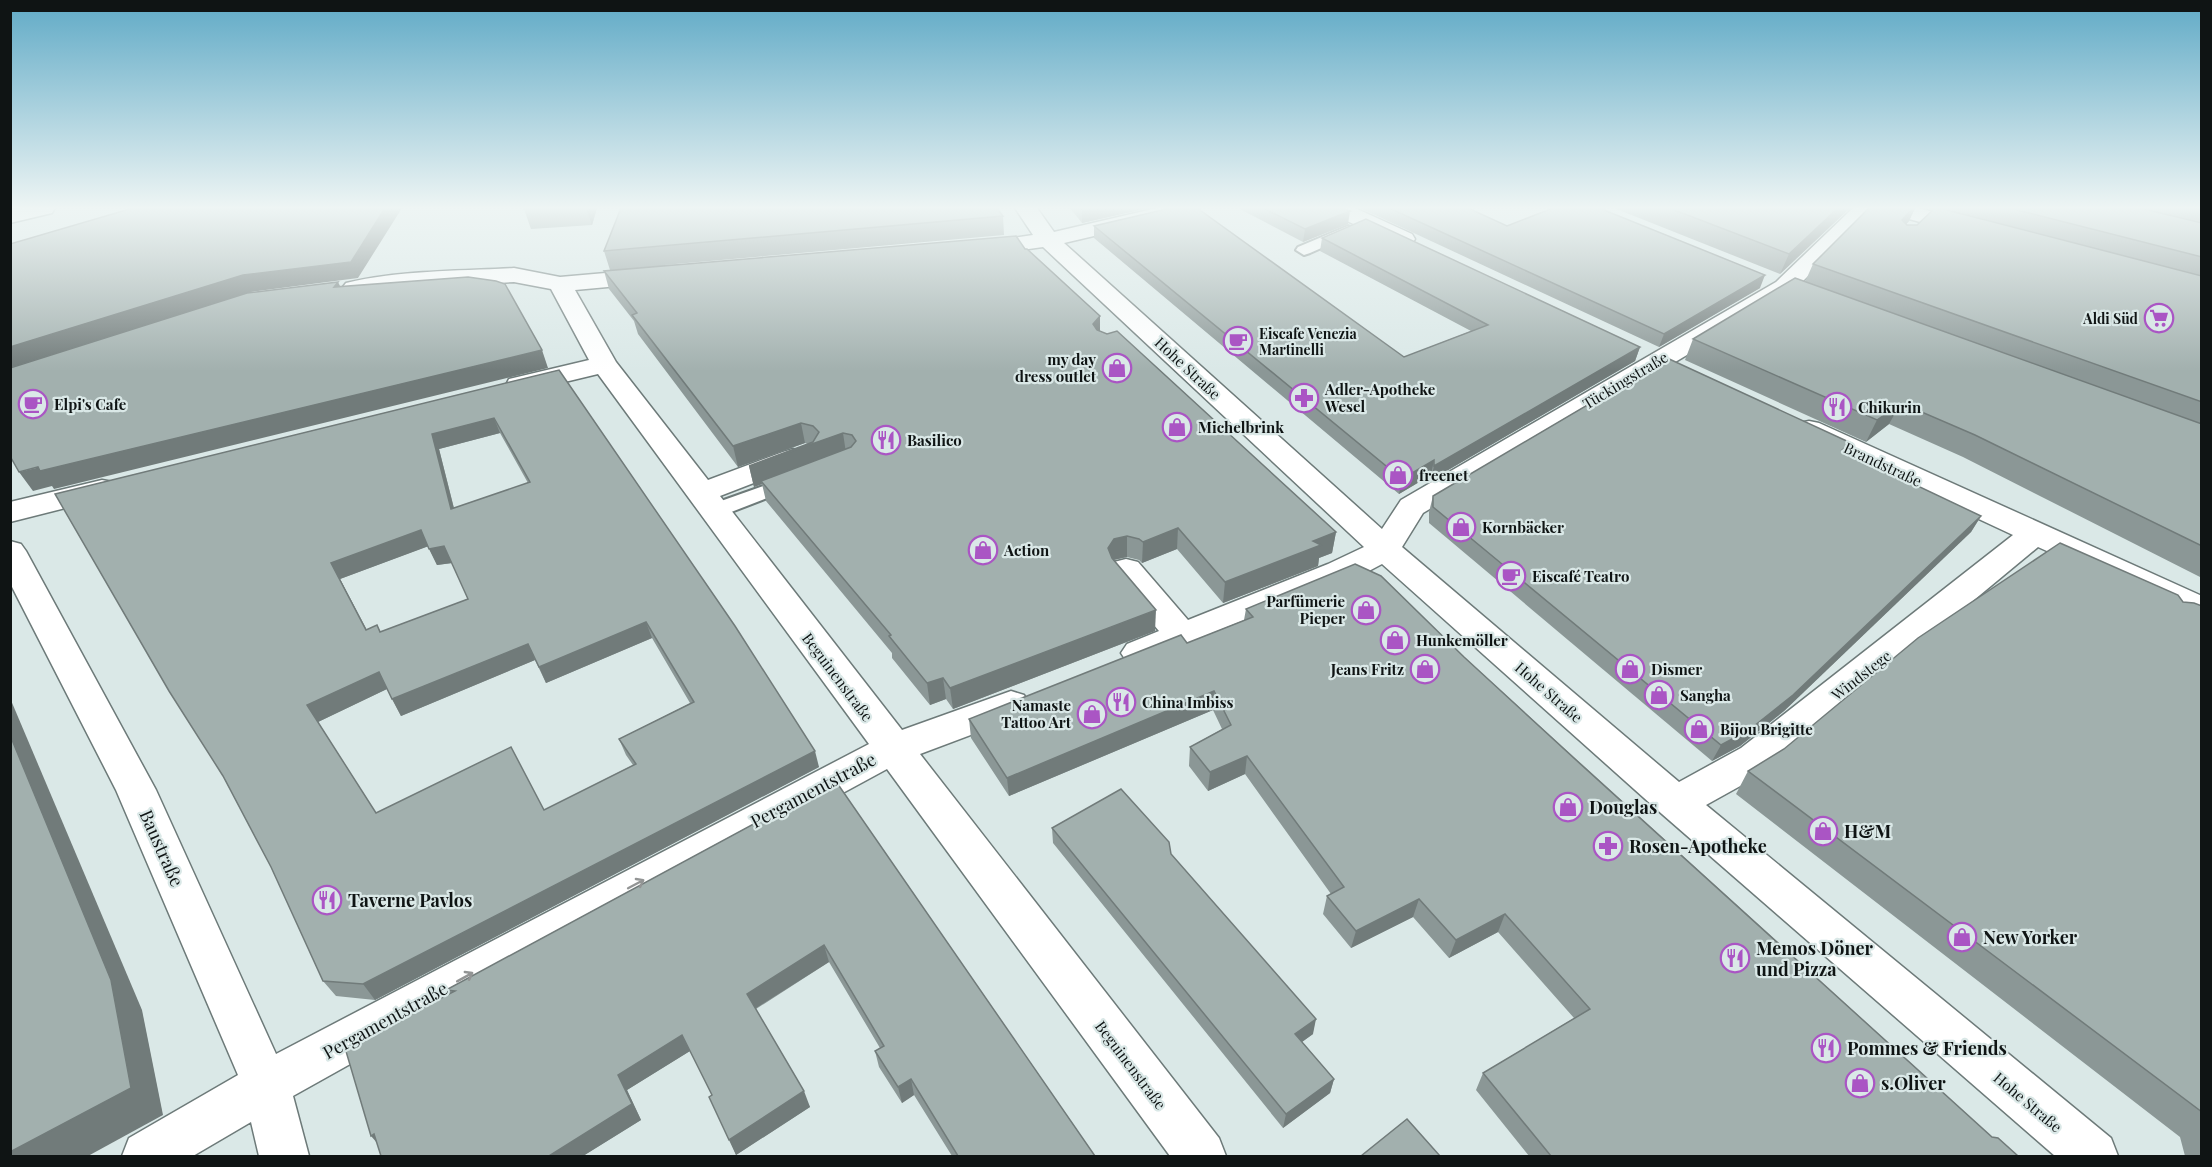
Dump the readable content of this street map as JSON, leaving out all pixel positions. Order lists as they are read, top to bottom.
{
  "streets": {
    "street": [
      "Hohe Straße",
      "Tückingstraße",
      "Brandstraße",
      "Windstege",
      "Beguinenstraße",
      "Pergamentstraße",
      "Baustraße"
    ]
  },
  "crossings": [
    ["Hohe Straße", "Tückingstraße"],
    ["Hohe Straße", "Windstege"],
    ["Brandstraße", "Windstege"],
    ["Beguinenstraße", "Pergamentstraße"],
    ["Pergamentstraße", "Baustraße"]
  ],
  "one_way": ["Pergamentstraße"],
  "places": {
    "supermarket": ["Aldi Süd"],
    "cafe": ["Eiscafe Venezia Martinelli", "Elpi's Cafe", "Eiscafé Teatro"],
    "shop": [
      "my day dress outlet",
      "Michelbrink",
      "freenet",
      "Kornbäcker",
      "Action",
      "Parfümerie Pieper",
      "Hunkemöller",
      "Jeans Fritz",
      "Dismer",
      "Sangha",
      "Namaste Tattoo Art",
      "Bijou Brigitte",
      "Douglas",
      "H&M",
      "New Yorker",
      "s.Oliver"
    ],
    "pharmacy": ["Adler-Apotheke Wesel", "Rosen-Apotheke"],
    "restaurant": [
      "Chikurin",
      "Basilico",
      "China Imbiss",
      "Taverne Pavlos",
      "Memos Döner und Pizza",
      "Pommes & Friends"
    ]
  }
}
